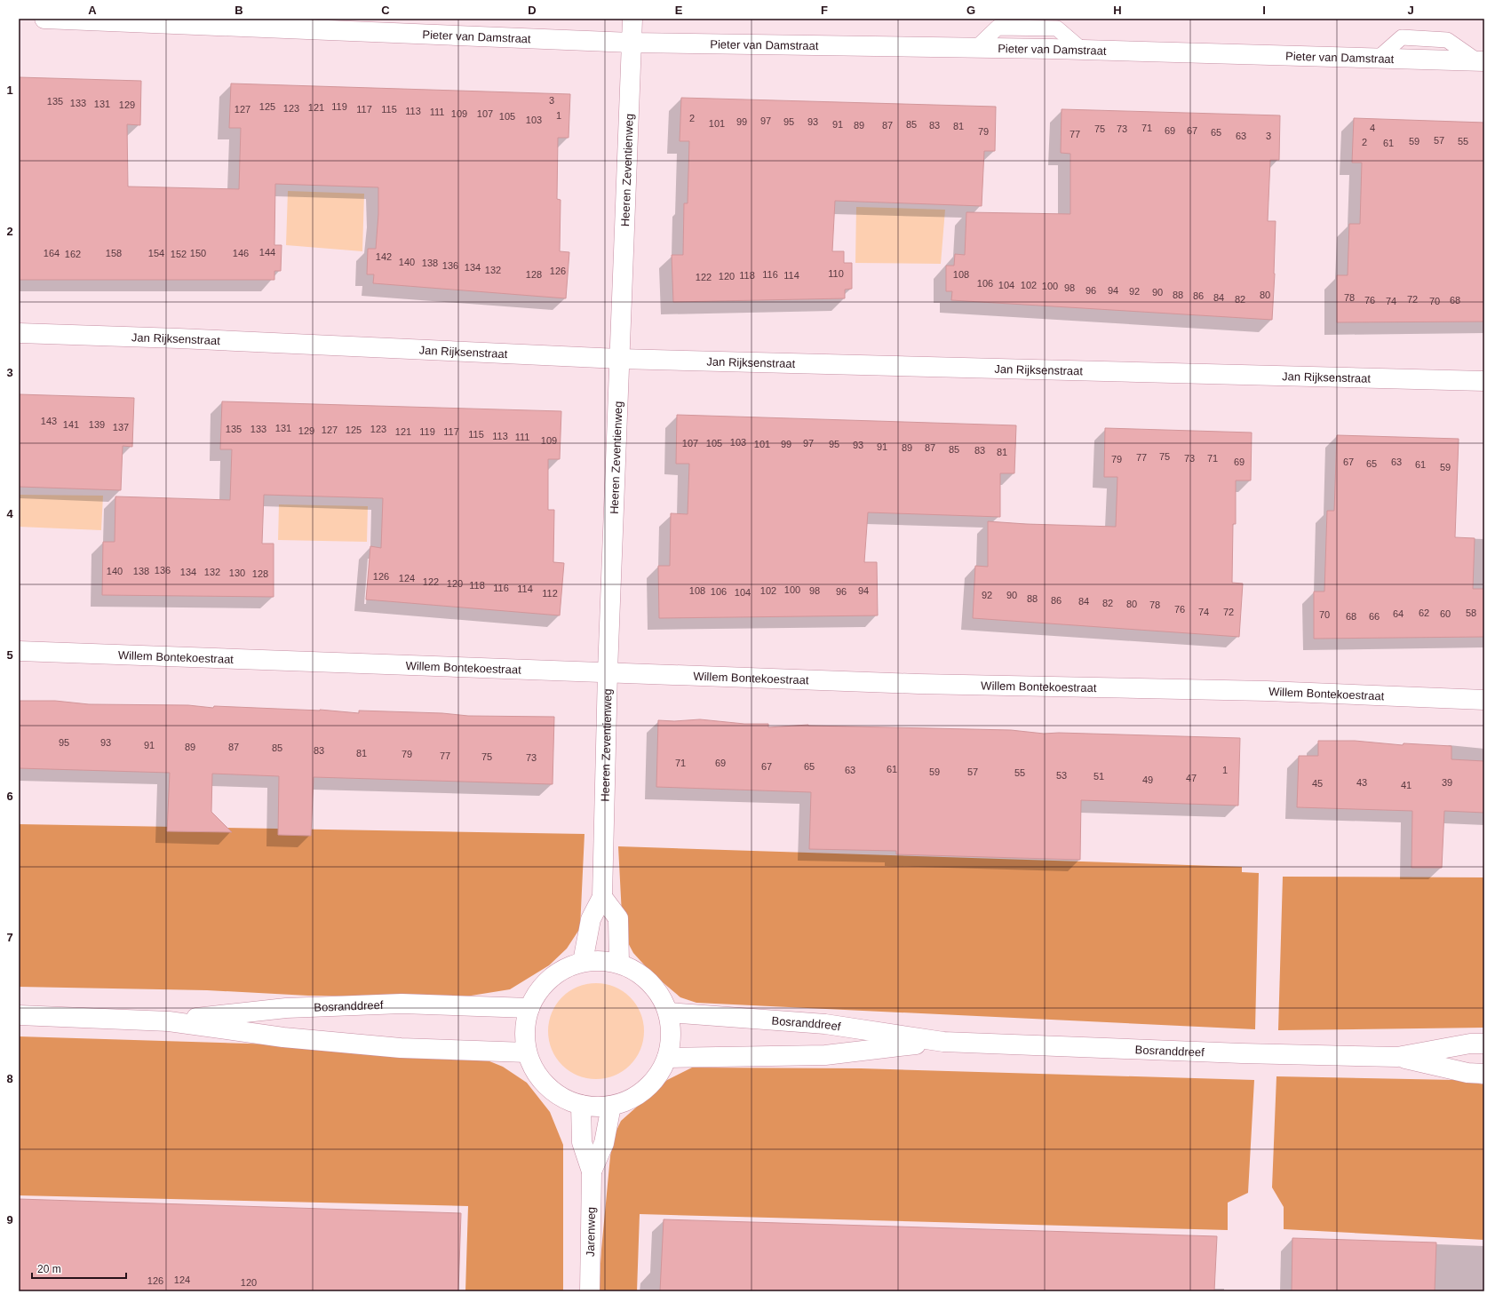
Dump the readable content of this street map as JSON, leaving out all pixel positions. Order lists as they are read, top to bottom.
{
  "streets": {
    "street": [
      "Pieter van Damstraat",
      "Heeren Zeventienweg",
      "Jan Rijksenstraat",
      "Willem Bontekoestraat",
      "Bosranddreef",
      "Jarenweg"
    ]
  },
  "crossings": [
    ["Pieter van Damstraat", "Heeren Zeventienweg"],
    ["Heeren Zeventienweg", "Jan Rijksenstraat"],
    ["Heeren Zeventienweg", "Willem Bontekoestraat"]
  ],
  "house_numbers": [
    "3",
    "135",
    "133",
    "131",
    "129",
    "125",
    "119",
    "121",
    "123",
    "127",
    "117",
    "115",
    "113",
    "111",
    "109",
    "107",
    "1",
    "105",
    "2",
    "103",
    "97",
    "99",
    "95",
    "93",
    "101",
    "91",
    "85",
    "89",
    "87",
    "83",
    "81",
    "71",
    "4",
    "75",
    "73",
    "69",
    "67",
    "79",
    "65",
    "77",
    "63",
    "3",
    "57",
    "59",
    "55",
    "2",
    "61",
    "144",
    "164",
    "158",
    "154",
    "150",
    "146",
    "162",
    "152",
    "142",
    "140",
    "138",
    "136",
    "134",
    "132",
    "126",
    "110",
    "128",
    "116",
    "108",
    "118",
    "114",
    "120",
    "122",
    "106",
    "104",
    "102",
    "100",
    "98",
    "96",
    "94",
    "92",
    "90",
    "88",
    "80",
    "86",
    "84",
    "78",
    "82",
    "72",
    "76",
    "68",
    "74",
    "70",
    "143",
    "141",
    "139",
    "137",
    "131",
    "135",
    "133",
    "123",
    "127",
    "125",
    "129",
    "121",
    "119",
    "117",
    "115",
    "113",
    "111",
    "109",
    "103",
    "107",
    "105",
    "97",
    "101",
    "99",
    "95",
    "93",
    "91",
    "89",
    "87",
    "85",
    "83",
    "81",
    "75",
    "77",
    "73",
    "71",
    "79",
    "69",
    "67",
    "63",
    "65",
    "61",
    "59",
    "136",
    "140",
    "138",
    "134",
    "132",
    "130",
    "128",
    "126",
    "124",
    "122",
    "120",
    "118",
    "116",
    "114",
    "100",
    "108",
    "102",
    "98",
    "94",
    "106",
    "96",
    "104",
    "112",
    "92",
    "90",
    "88",
    "86",
    "84",
    "82",
    "80",
    "78",
    "76",
    "74",
    "72",
    "62",
    "58",
    "64",
    "60",
    "70",
    "68",
    "66",
    "95",
    "93",
    "91",
    "89",
    "87",
    "85",
    "83",
    "81",
    "79",
    "77",
    "75",
    "73",
    "71",
    "69",
    "67",
    "65",
    "61",
    "63",
    "1",
    "59",
    "57",
    "55",
    "53",
    "51",
    "47",
    "49",
    "43",
    "39",
    "45",
    "41",
    "124",
    "126",
    "120"
  ],
  "scale_bar": "20 m",
  "grid": {
    "columns": [
      "A",
      "B",
      "C",
      "D",
      "E",
      "F",
      "G",
      "H",
      "I",
      "J"
    ],
    "rows": [
      "1",
      "2",
      "3",
      "4",
      "5",
      "6",
      "7",
      "8",
      "9"
    ]
  }
}
